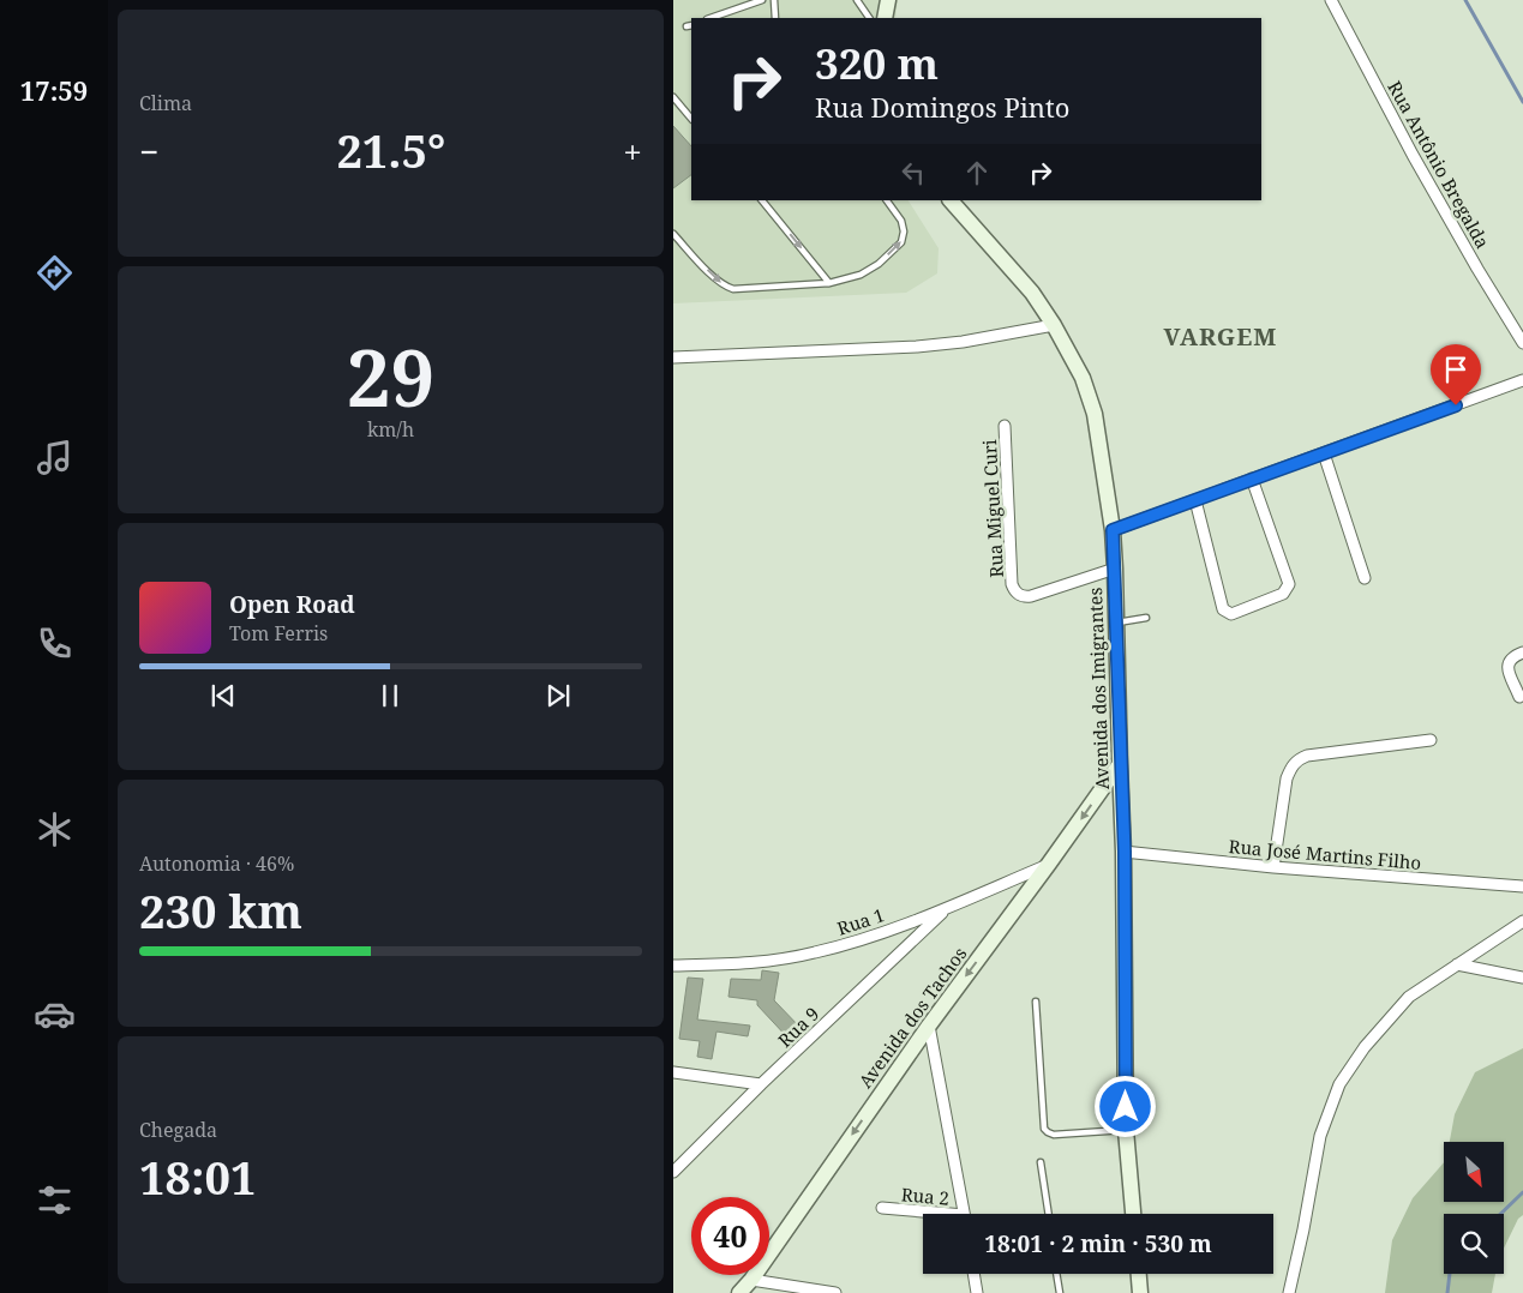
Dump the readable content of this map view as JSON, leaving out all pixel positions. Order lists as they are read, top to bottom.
{
  "streets": {
    "street": [
      "Rua Antônio Bregalda",
      "Rua Miguel Curi",
      "Avenida dos Imigrantes",
      "Rua José Martins Filho",
      "Rua 1",
      "Avenida dos Tachos",
      "Rua 9",
      "Rua 2"
    ]
  },
  "crossings": [
    ["Rua Miguel Curi", "Avenida dos Imigrantes"],
    ["Avenida dos Imigrantes", "Rua José Martins Filho"],
    ["Avenida dos Imigrantes", "Avenida dos Tachos"],
    ["Rua 1", "Avenida dos Tachos"],
    ["Rua 1", "Rua 9"]
  ],
  "one_way": ["Avenida dos Tachos"],
  "districts": ["VARGEM"],
  "north": "bottom right",
  "page": {
    "tabs": "17:59",
    "tile": [
      "Clima",
      ["29", "km/h"],
      ["Autonomia · 46%", "230 km"],
      ["Chegada", "18:01"]
    ],
    "turn": ["320 m", "Rua Domingos Pinto"],
    "heat": ["−", "21.5°", "+"],
    "song": ["Open Road", "Tom Ferris"],
    "limit": "40",
    "trip": "18:01 · 2 min · 530 m"
  }
}
